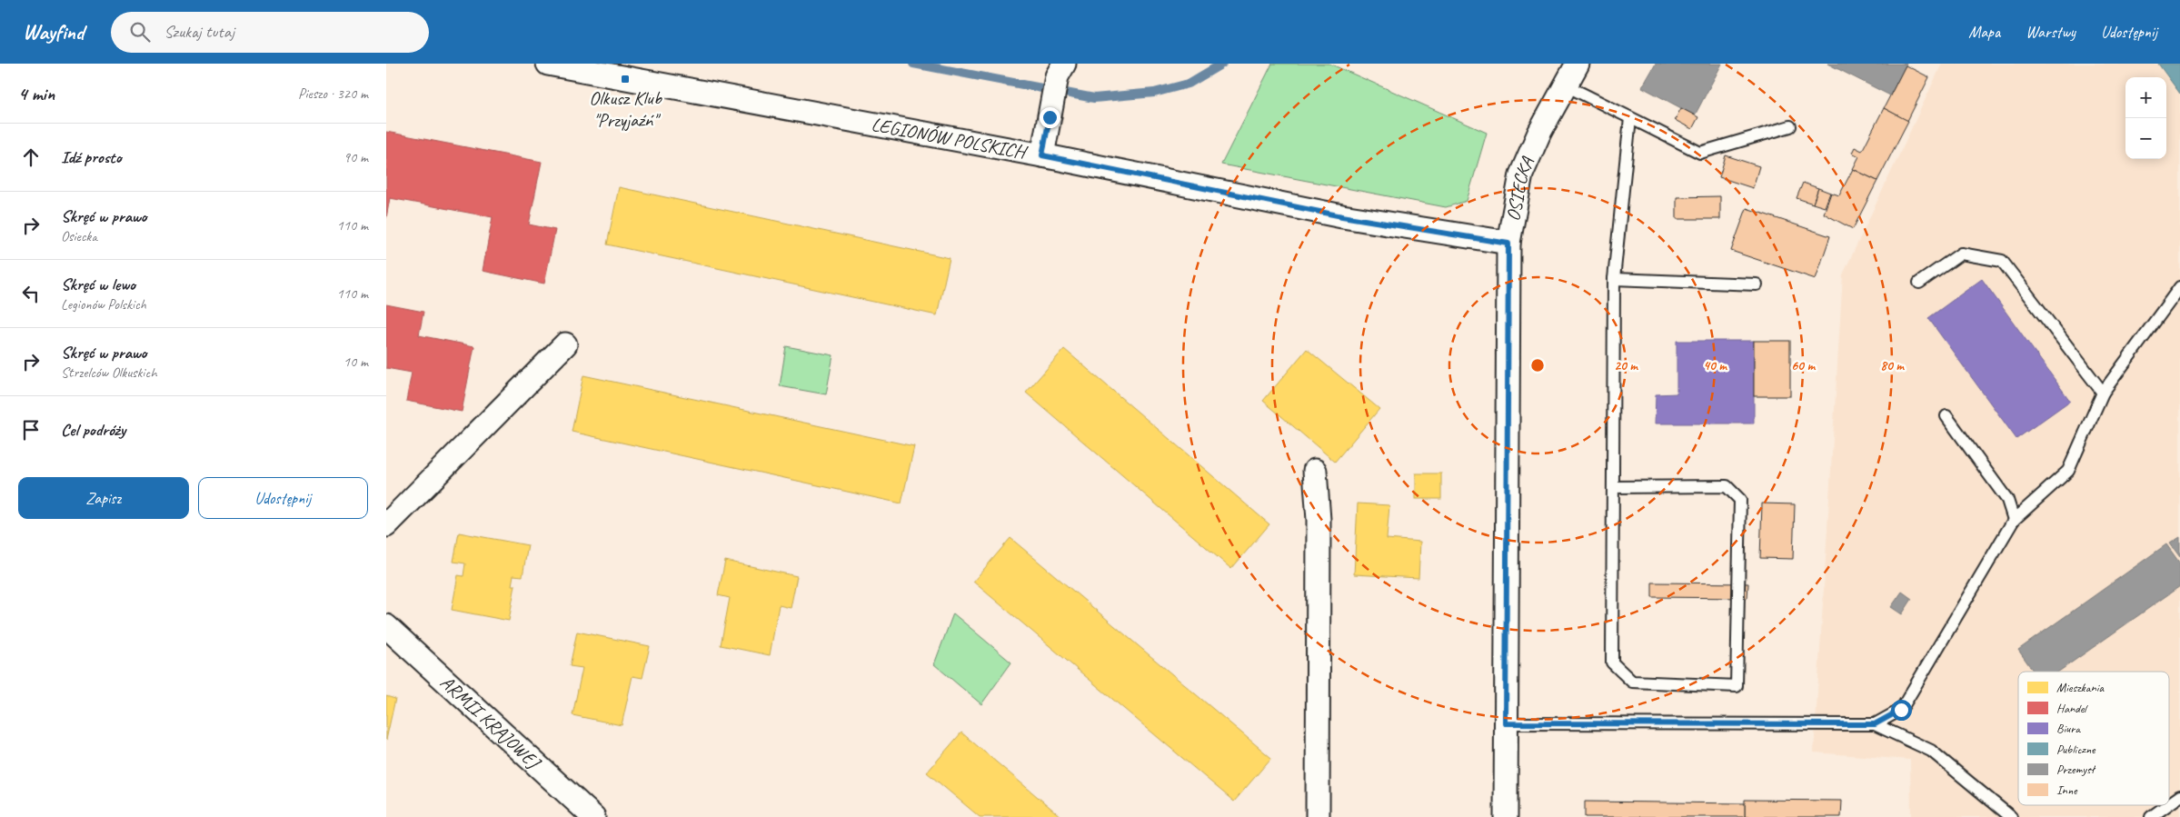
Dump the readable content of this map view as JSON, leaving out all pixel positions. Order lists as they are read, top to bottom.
{
  "streets": {
    "street": ["LEGIONÓW POLSKICH", "OSIECKA", "ARMII KRAJOWEJ"]
  },
  "crossings": [
    ["LEGIONÓW POLSKICH", "OSIECKA"]
  ],
  "places": {
    "transit": ["Olkusz Klub \"Przyjaźń\""]
  },
  "legend": [
    "Mieszkania",
    "Handel",
    "Biura",
    "Publiczne",
    "Przemysł",
    "Inne"
  ],
  "page": {
    "header": "Wayfind",
    "search": "Szukaj tutaj",
    "nav": ["Mapa", "Warstwy", "Udostępnij"],
    "heading": ["4 min", "Pieszo · 320 m"],
    "map_buttons": ["+", "−"],
    "list": [
      ["Idź prosto", "90 m"],
      ["Skręć w prawo", "Osiecka", "110 m"],
      ["Skręć w lewo", "Legionów Polskich", "110 m"],
      ["Skręć w prawo", "Strzelców Olkuskich", "10 m"],
      "Cel podróży"
    ],
    "buttons": ["Zapisz", "Udostępnij"]
  },
  "rings": [
    "20 m",
    "40 m",
    "60 m",
    "80 m"
  ]
}
